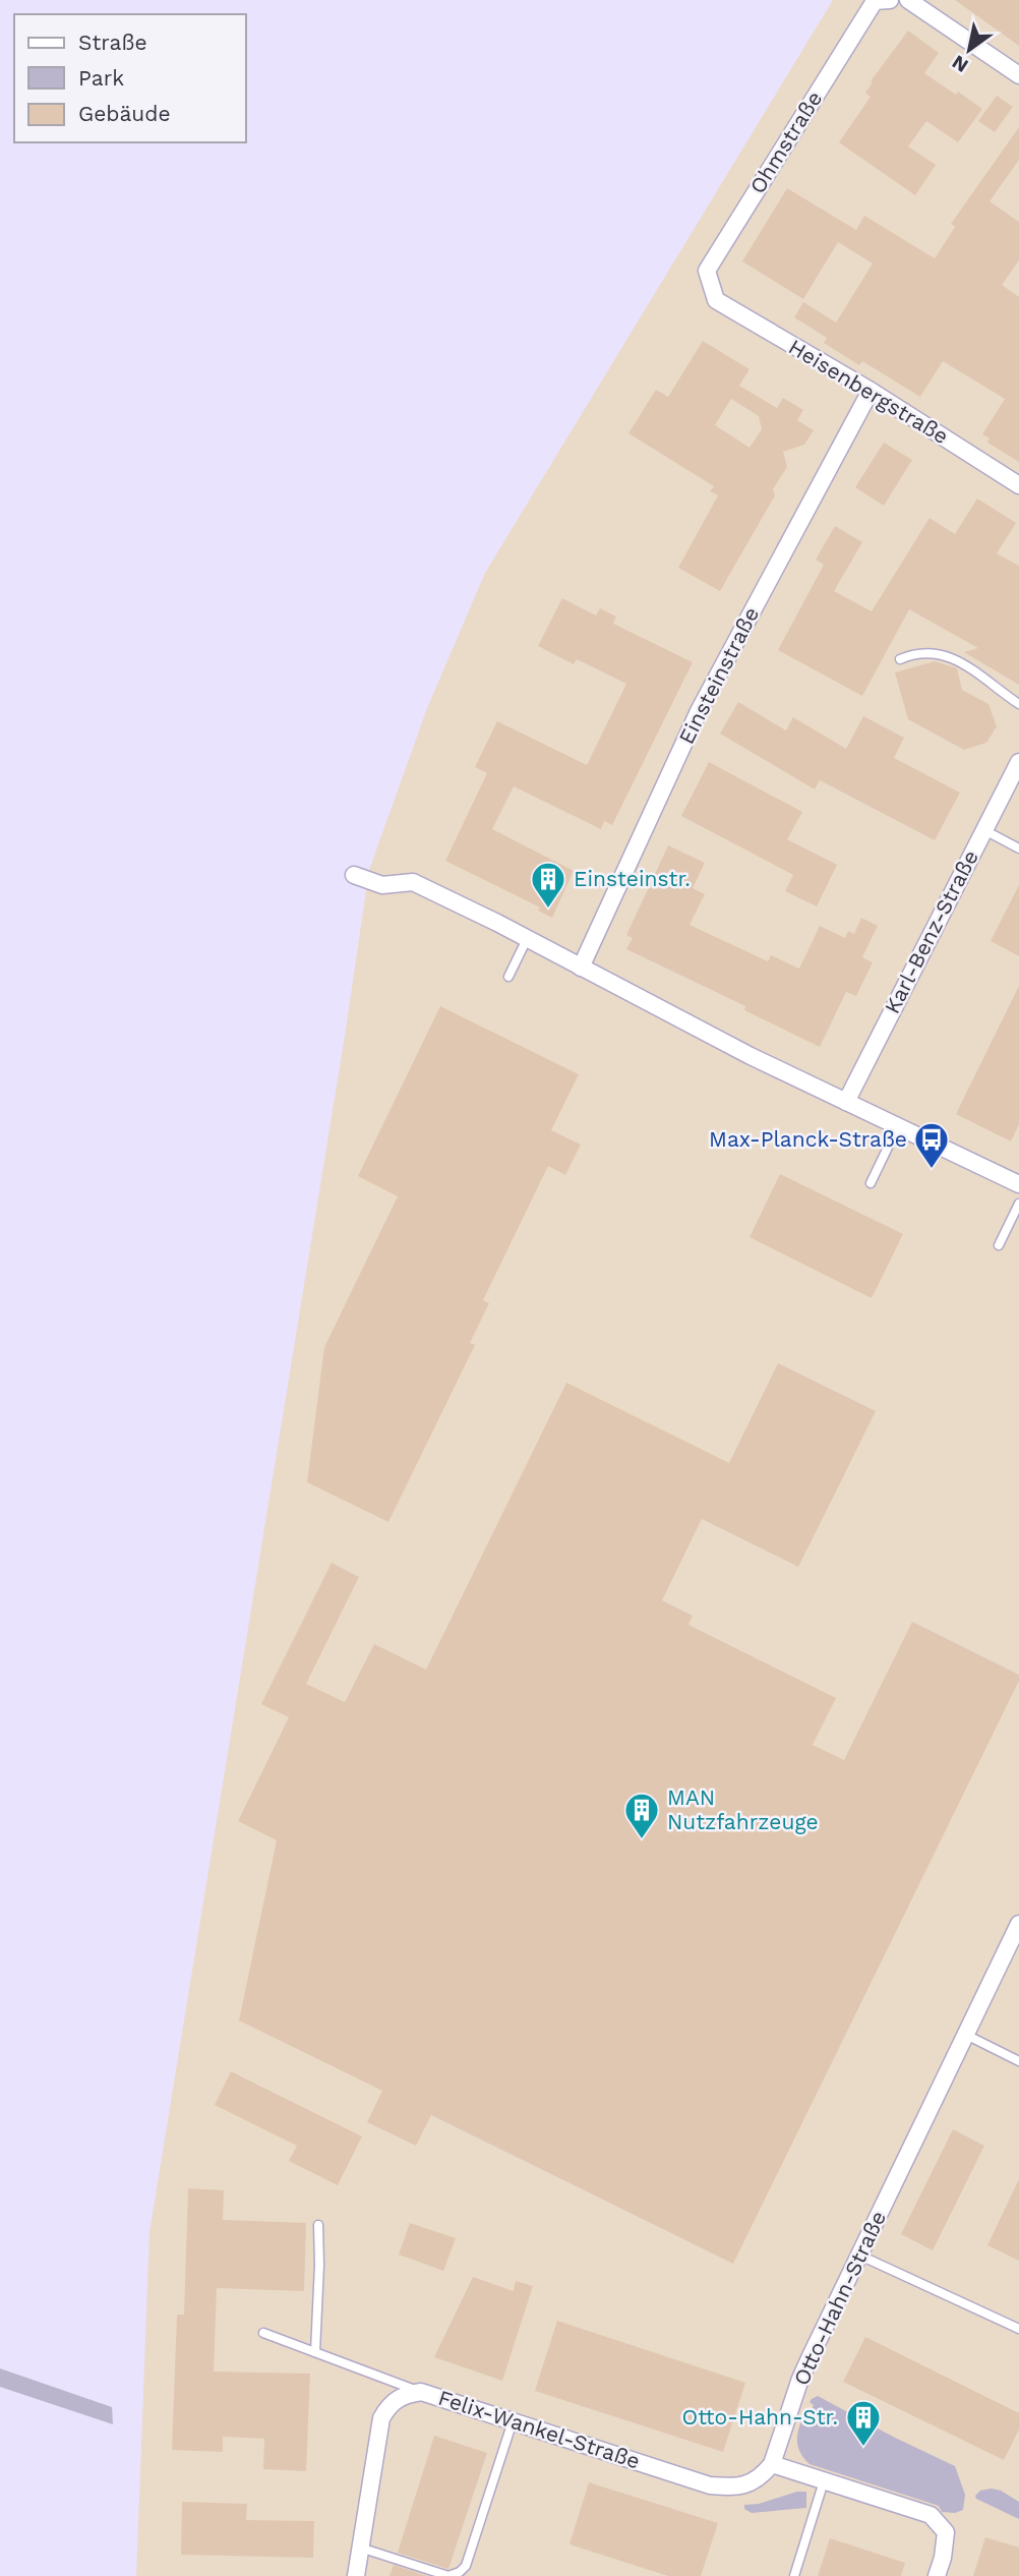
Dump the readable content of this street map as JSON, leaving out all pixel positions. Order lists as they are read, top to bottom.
{
  "streets": {
    "street": [
      "Ohmstraße",
      "Heisenbergstraße",
      "Einsteinstraße",
      "Karl-Benz-Straße",
      "Otto-Hahn-Straße",
      "Felix-Wankel-Straße"
    ]
  },
  "crossings": [
    ["Ohmstraße", "Heisenbergstraße"],
    ["Heisenbergstraße", "Einsteinstraße"],
    ["Otto-Hahn-Straße", "Felix-Wankel-Straße"]
  ],
  "places": {
    "building": ["Einsteinstr.", "MAN Nutzfahrzeuge", "Otto-Hahn-Str."],
    "bus stop": ["Max-Planck-Straße"]
  },
  "legend": ["Straße", "Park", "Gebäude"],
  "north": "bottom left"
}
